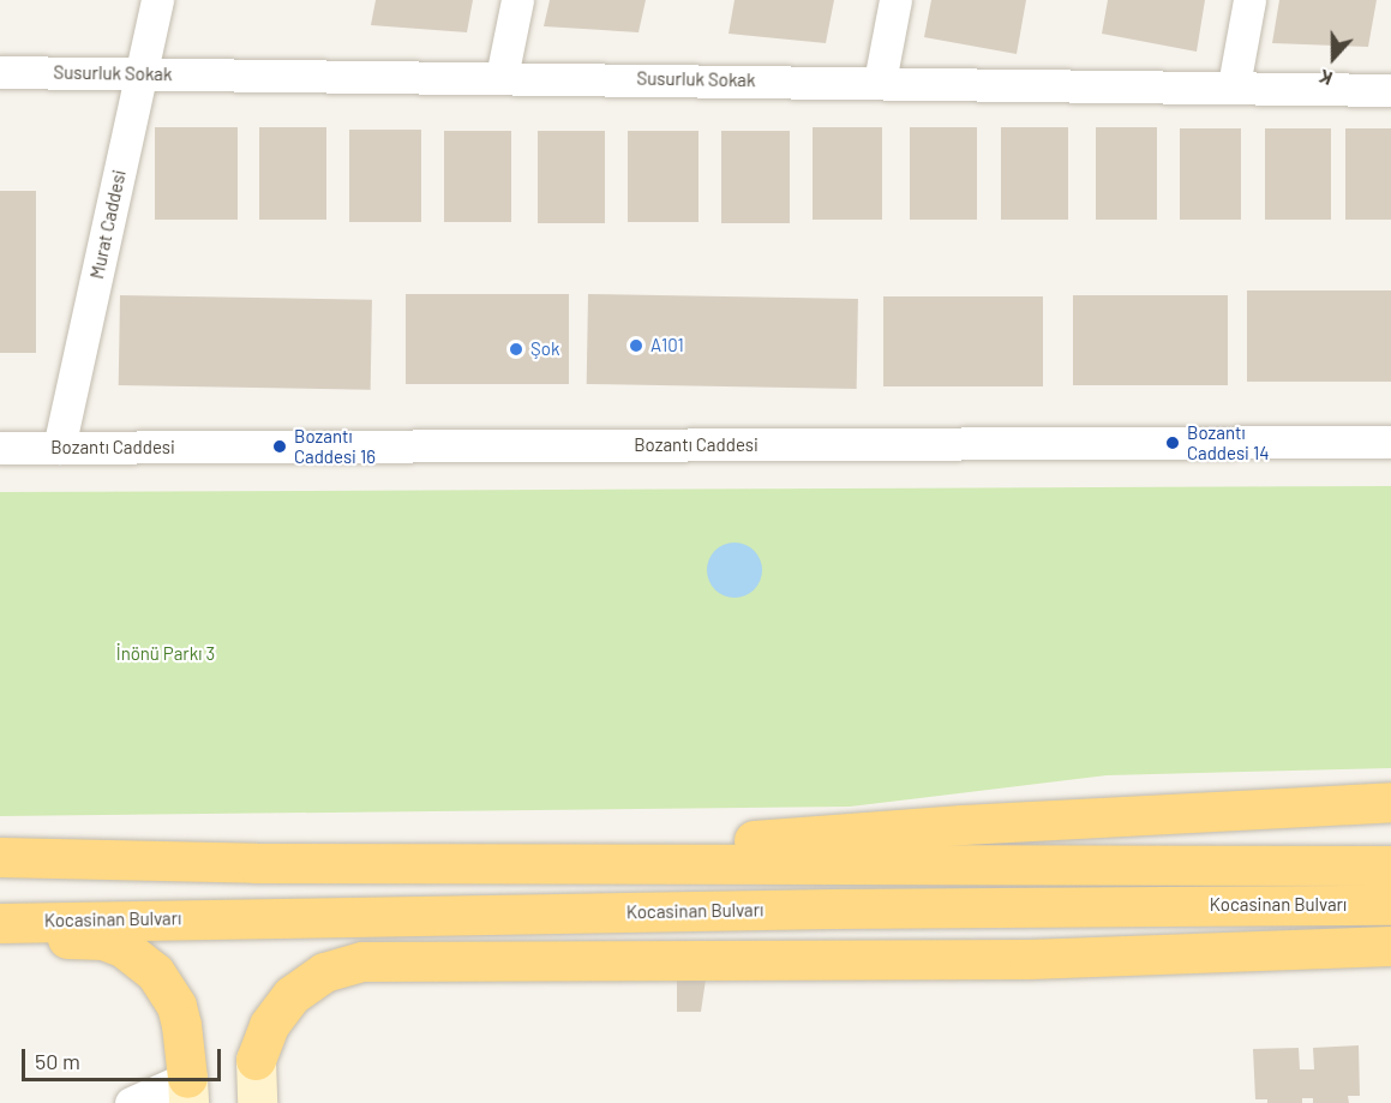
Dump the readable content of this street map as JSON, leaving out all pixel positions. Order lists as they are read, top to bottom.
{
  "streets": {
    "highway": ["Kocasinan Bulvarı"],
    "street": ["Susurluk Sokak", "Murat Caddesi", "Bozantı Caddesi"]
  },
  "crossings": [
    ["Susurluk Sokak", "Murat Caddesi"],
    ["Murat Caddesi", "Bozantı Caddesi"]
  ],
  "parks": ["İnönü Parkı 3"],
  "places": [
    "A101",
    "Şok",
    "Bozantı Caddesi 14",
    "Bozantı Caddesi 16"
  ],
  "scale_bar": "50 m",
  "north": "bottom"
}
